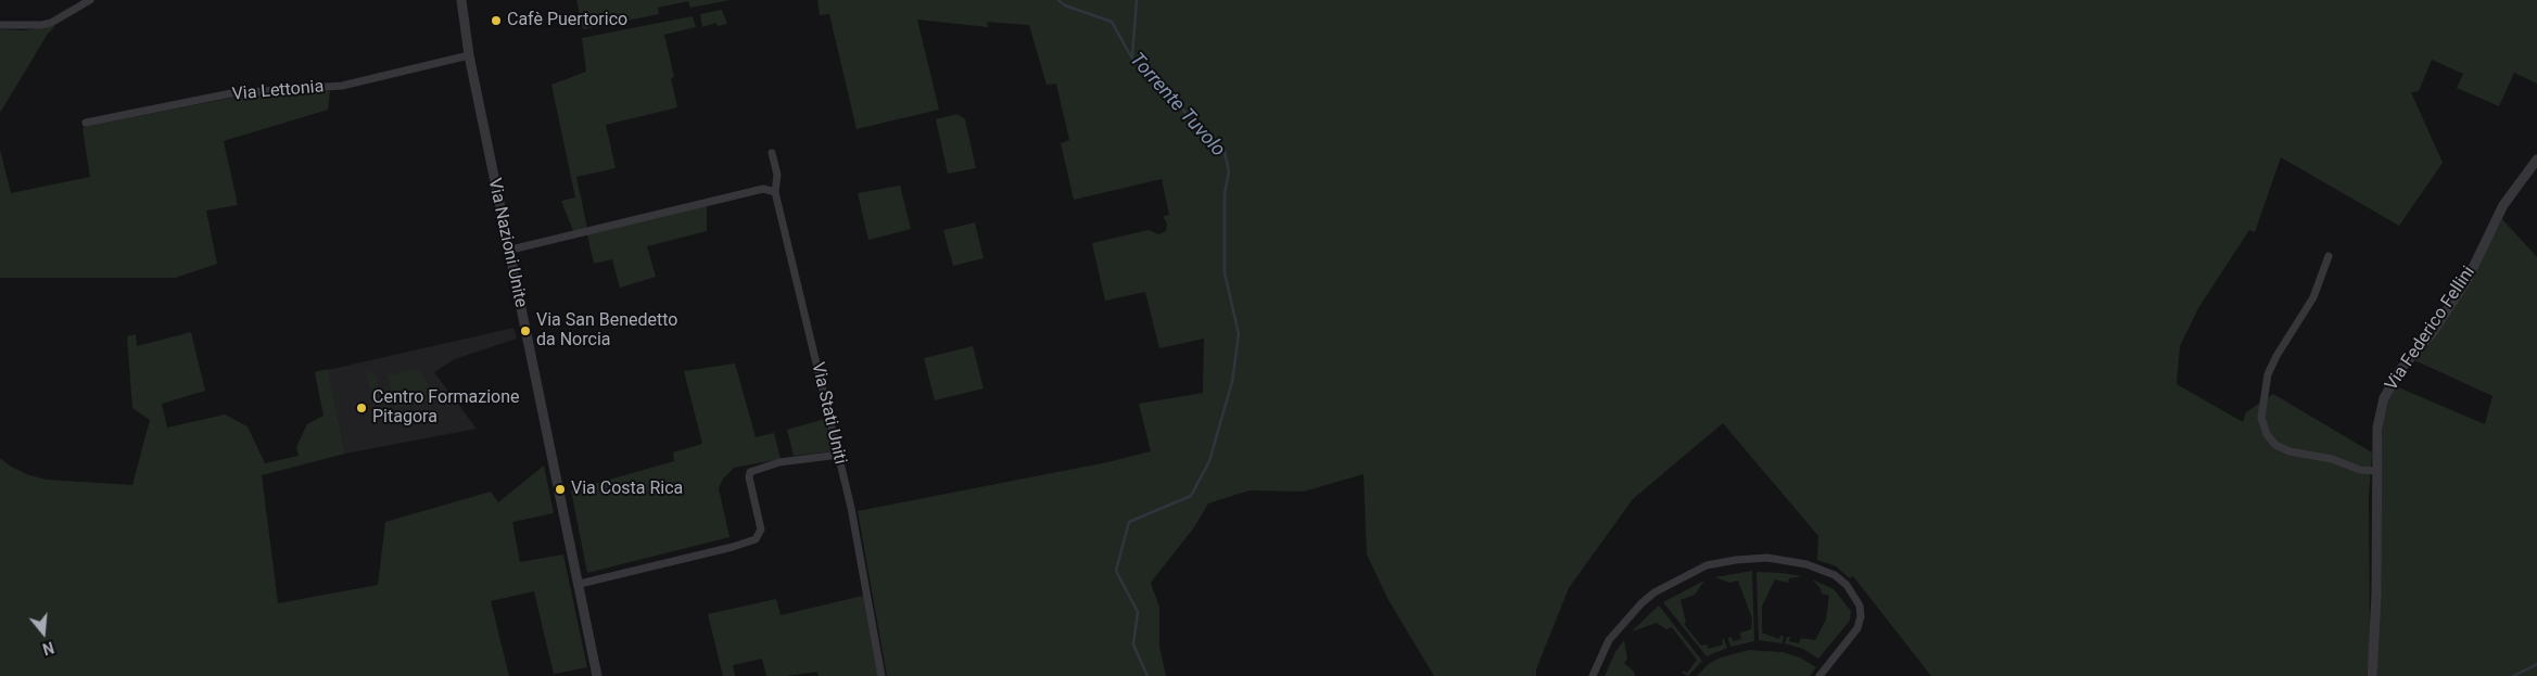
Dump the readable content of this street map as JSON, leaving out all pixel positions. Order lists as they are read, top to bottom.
{
  "streets": {
    "street": [
      "Via Lettonia",
      "Via Nazioni Unite",
      "Via Federico Fellini",
      "Via Stati Uniti"
    ]
  },
  "crossings": [
    ["Via Lettonia", "Via Nazioni Unite"]
  ],
  "water": ["Torrente Tuvolo"],
  "places": [
    "Cafè Puertorico",
    "Via San Benedetto da Norcia",
    "Centro Formazione Pitagora",
    "Via Costa Rica"
  ],
  "north": "bottom"
}
